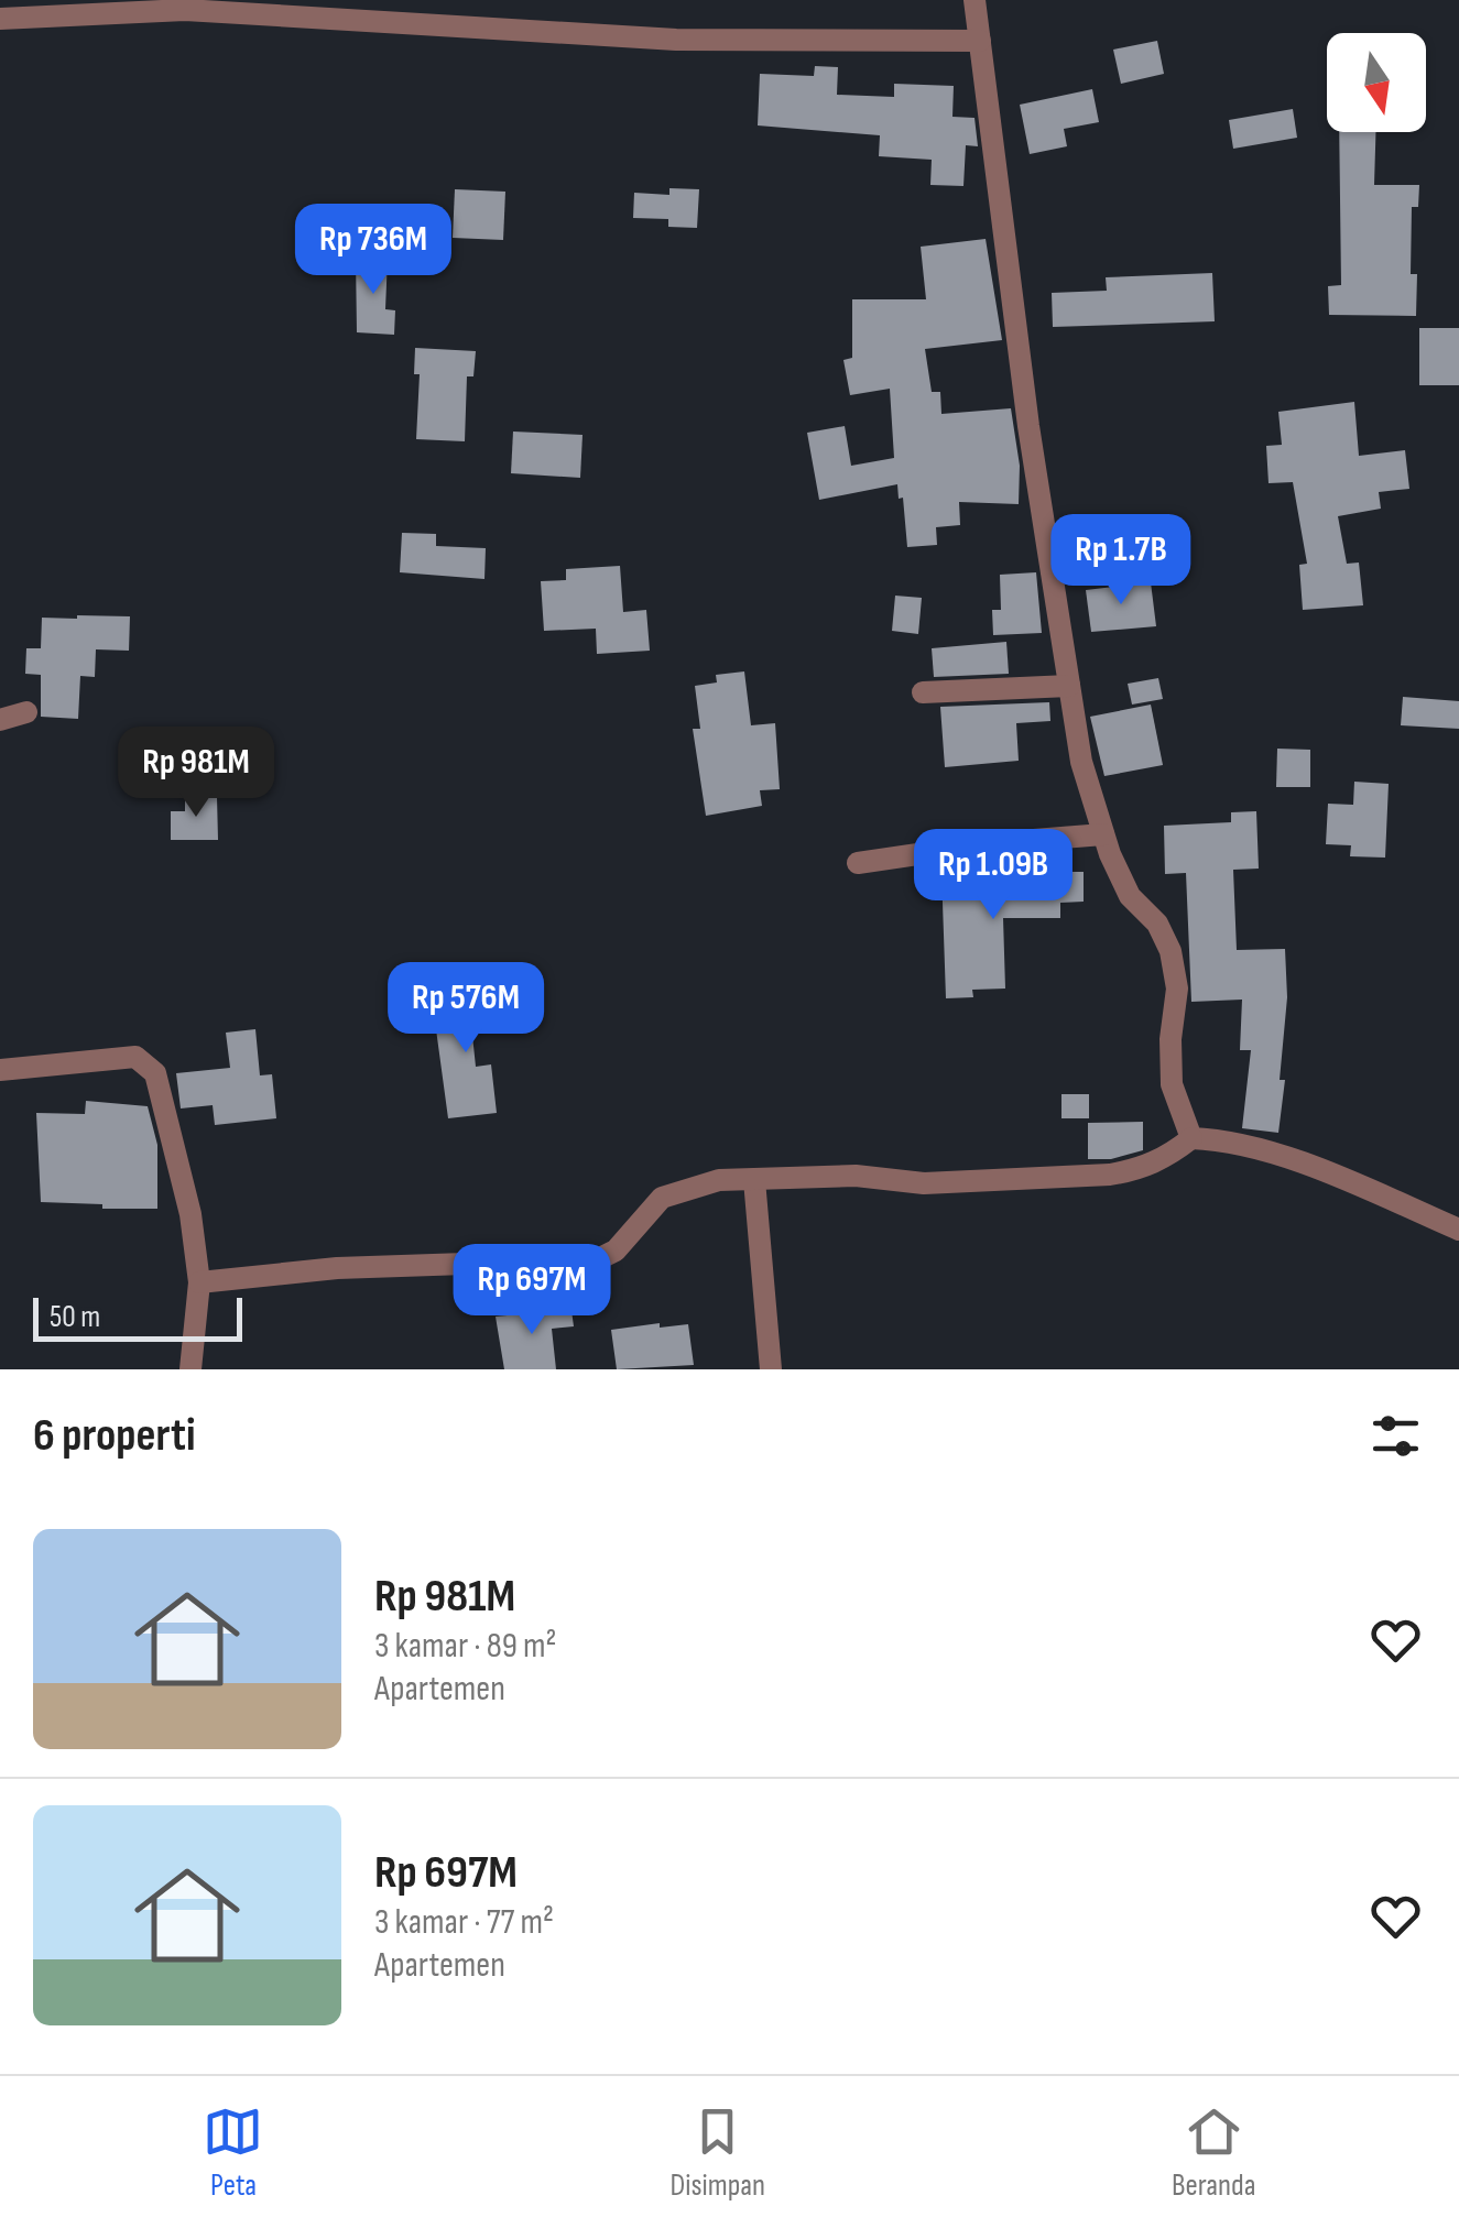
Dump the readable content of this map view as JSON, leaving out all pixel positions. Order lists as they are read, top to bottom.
{
  "scale_bar": "50 m",
  "north": "bottom",
  "page": {
    "price": [
      "Rp 736M",
      "Rp 1.7B",
      "Rp 981M",
      "Rp 1.09B",
      "Rp 576M",
      "Rp 697M"
    ],
    "scale": "50 m",
    "heading": "6 properti",
    "list": [
      {
        "name": "Rp 981M",
        "note": "3 kamar · 89 m² · Apartemen"
      },
      {
        "name": "Rp 697M",
        "note": "3 kamar · 77 m² · Apartemen"
      }
    ],
    "tabs": ["Peta", "Disimpan", "Beranda"]
  }
}
